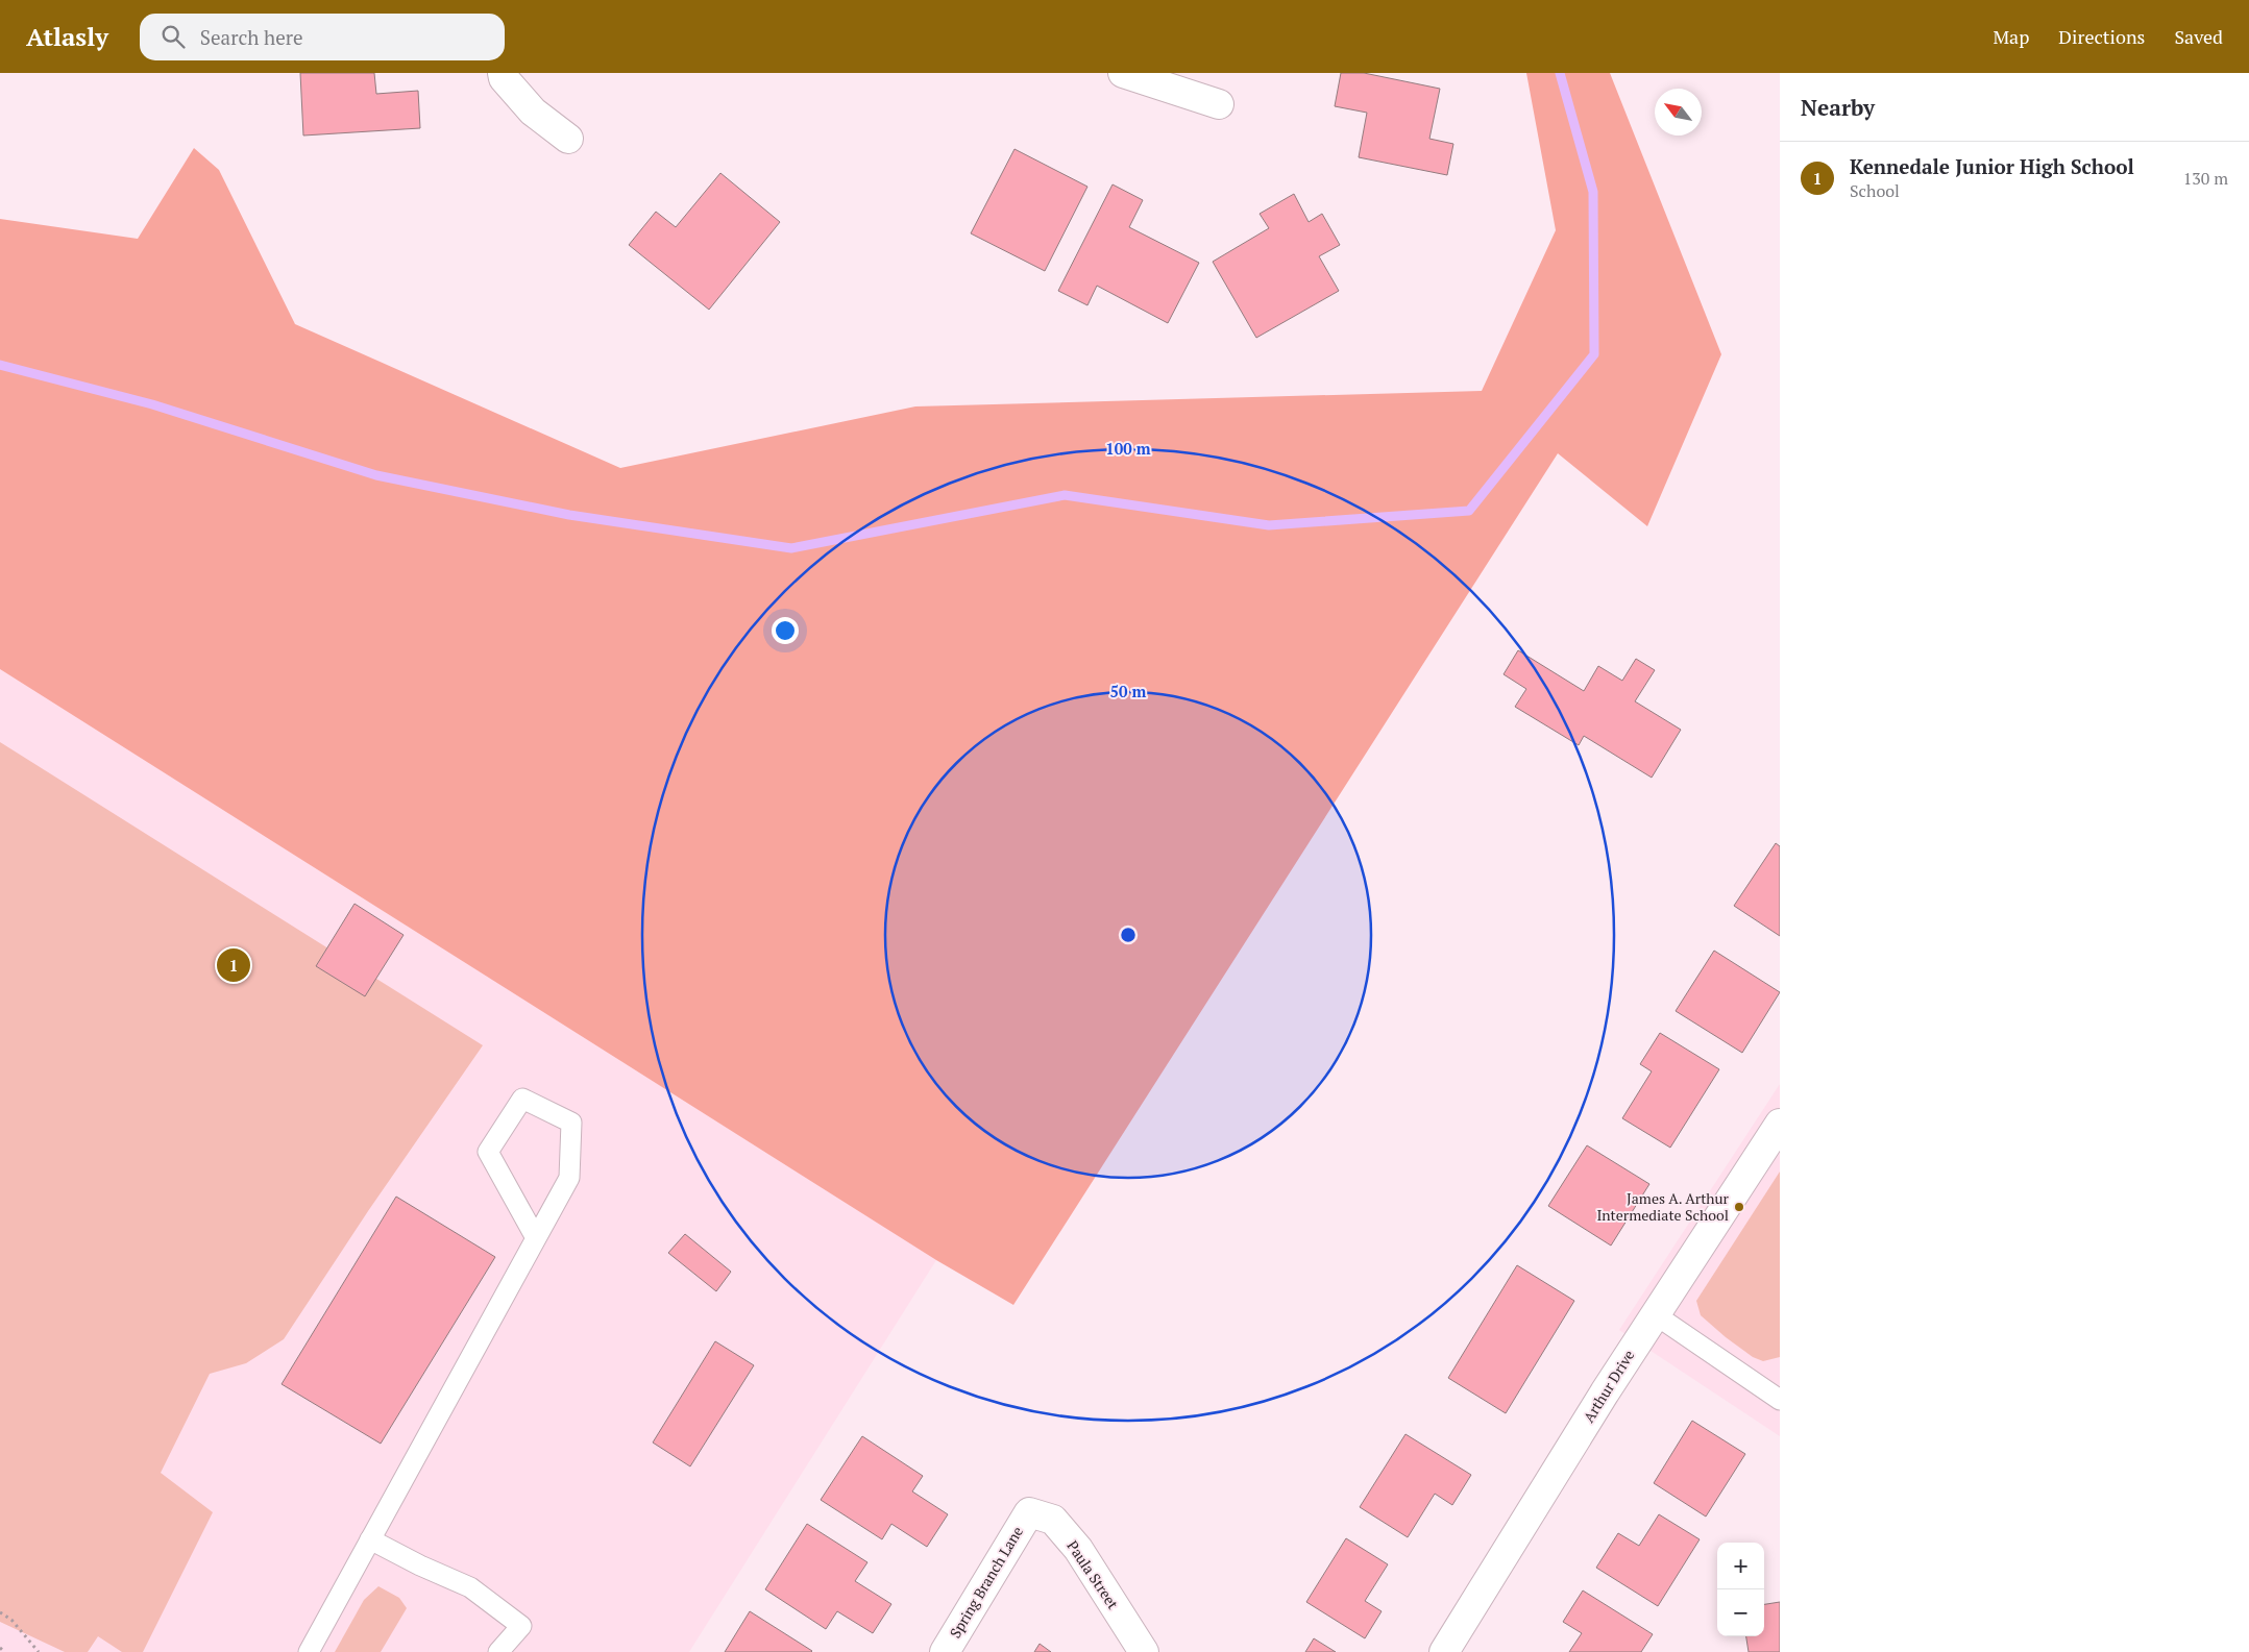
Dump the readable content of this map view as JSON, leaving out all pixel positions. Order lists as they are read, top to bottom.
{
  "streets": {
    "street": ["Arthur Drive", "Paula Street", "Spring Branch Lane"]
  },
  "crossings": [
    ["Paula Street", "Spring Branch Lane"]
  ],
  "places": ["James A. Arthur Intermediate School"],
  "north": "top left",
  "page": {
    "header": "Atlasly",
    "search": "Search here",
    "nav": ["Map", "Directions", "Saved"],
    "heading": "Nearby",
    "list": [
      {
        "mark": "1",
        "name": "Kennedale Junior High School",
        "note": "School",
        "value": "130 m"
      }
    ],
    "pins": "1",
    "map_buttons": ["+", "−"]
  },
  "rings": ["100 m", "50 m"]
}
